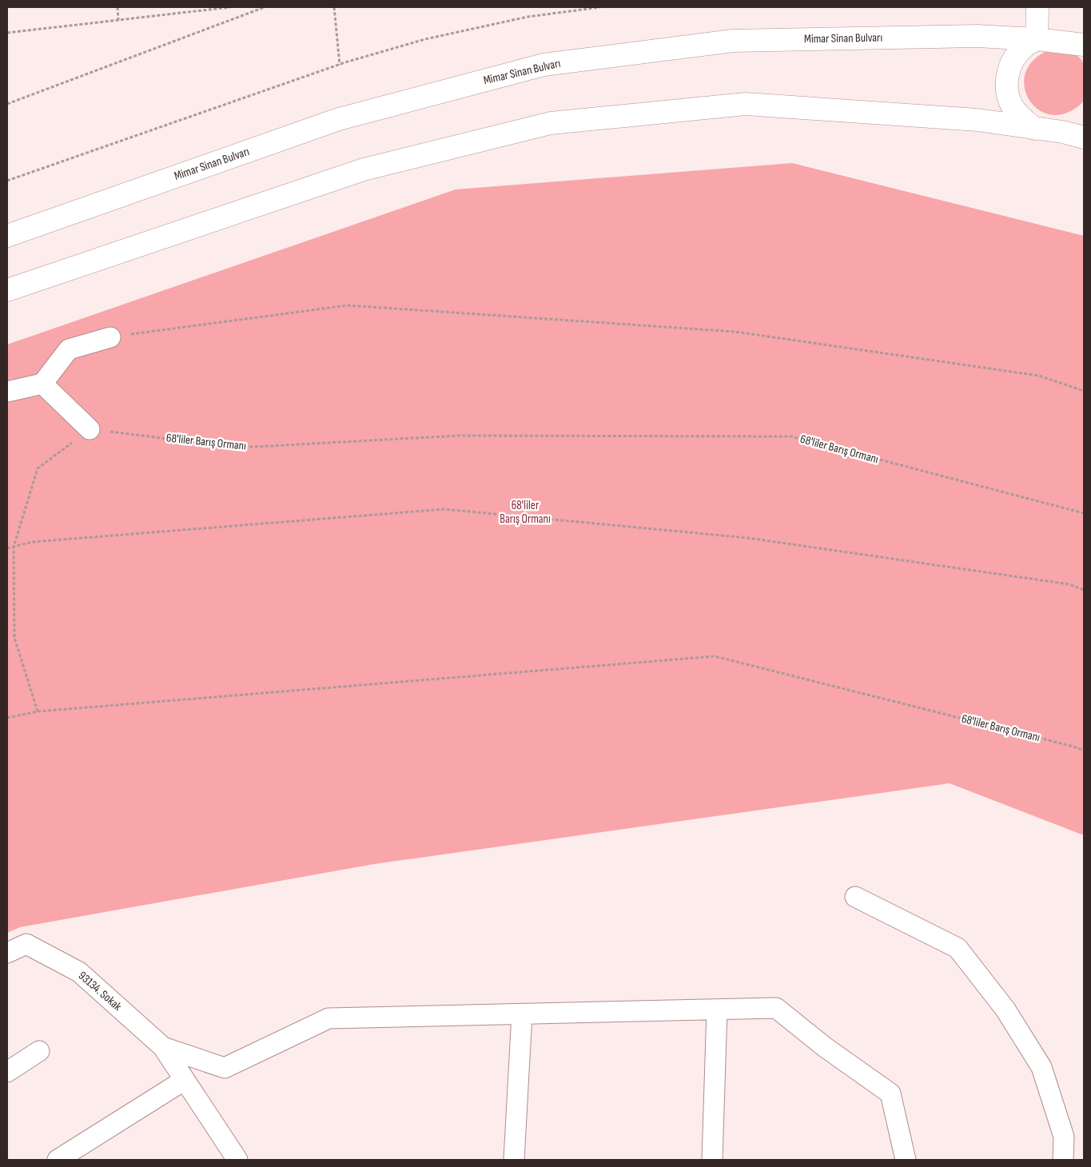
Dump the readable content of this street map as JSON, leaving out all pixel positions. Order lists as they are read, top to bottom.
{
  "streets": {
    "main road": ["Mimar Sinan Bulvarı"],
    "street": ["93134. Sokak"],
    "path": ["68'liler Barış Ormanı"]
  },
  "parks": ["68'liler Barış Ormanı"]
}
